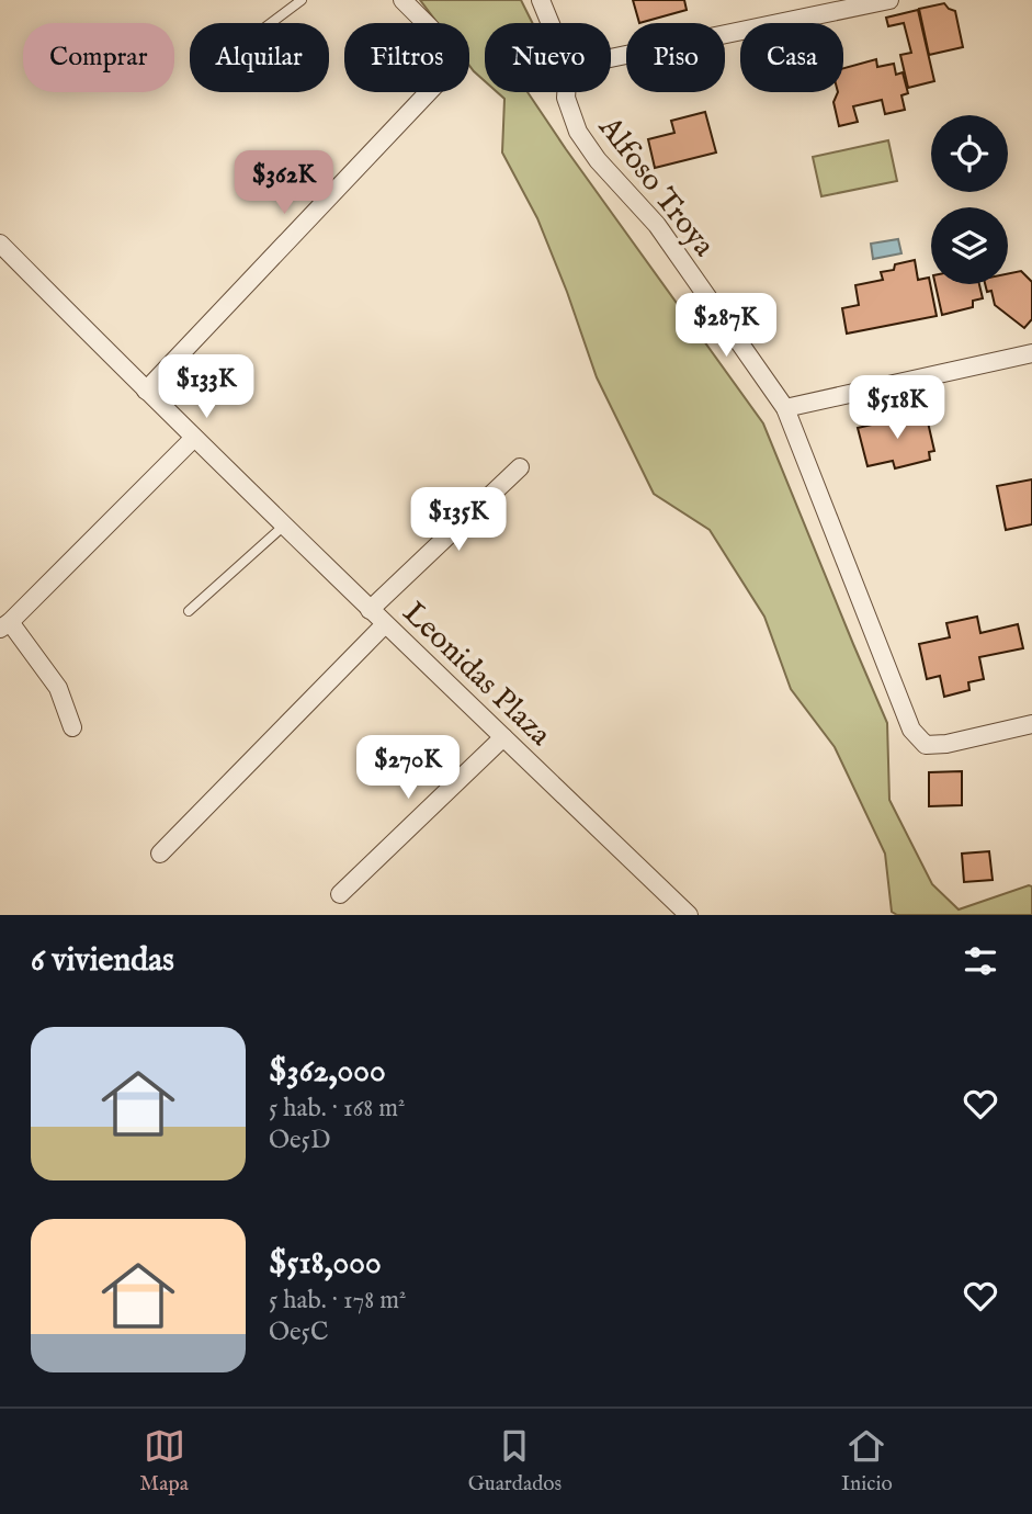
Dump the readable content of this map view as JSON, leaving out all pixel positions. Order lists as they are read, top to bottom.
{
  "streets": {
    "street": ["Alfoso Troya", "Leonidas Plaza"]
  },
  "page": {
    "chip": [
      "Comprar",
      "Alquilar",
      "Filtros",
      "Nuevo",
      "Piso",
      "Casa"
    ],
    "price": [
      "$362K",
      "$287K",
      "$133K",
      "$518K",
      "$135K",
      "$270K"
    ],
    "heading": "6 viviendas",
    "list": [
      {
        "name": "$362,000",
        "note": "5 hab. · 168 m² · Oe5D"
      },
      {
        "name": "$518,000",
        "note": "5 hab. · 178 m² · Oe5C"
      }
    ],
    "tabs": ["Mapa", "Guardados", "Inicio"]
  }
}
